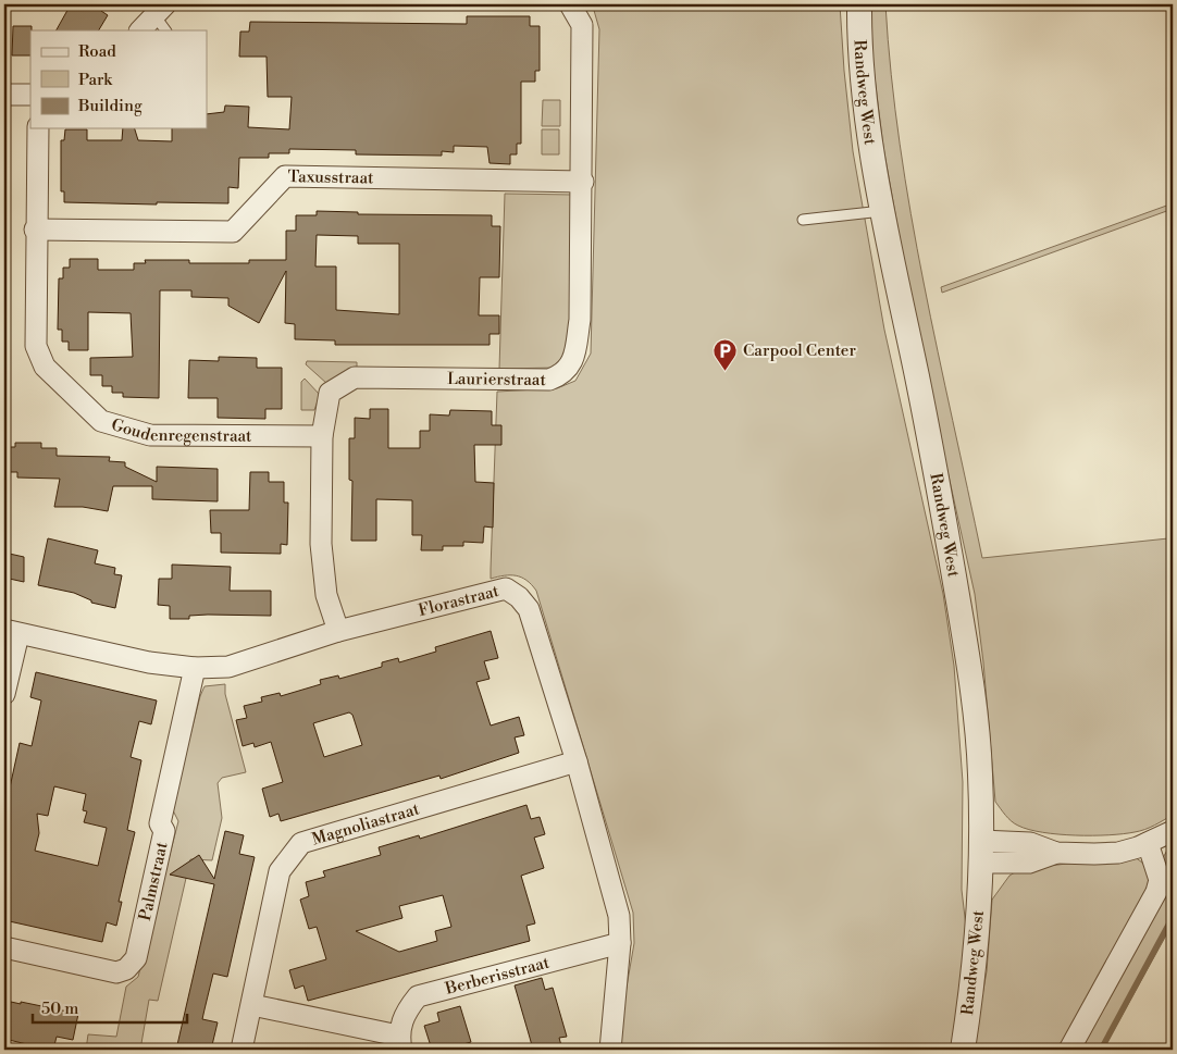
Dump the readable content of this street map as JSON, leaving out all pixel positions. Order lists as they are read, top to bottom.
{
  "streets": {
    "street": [
      "Randweg West",
      "Taxusstraat",
      "Laurierstraat",
      "Goudenregenstraat",
      "Florastraat",
      "Magnoliastraat",
      "Palmstraat",
      "Berberisstraat"
    ]
  },
  "crossings": [
    ["Taxusstraat", "Laurierstraat"],
    ["Taxusstraat", "Goudenregenstraat"],
    ["Laurierstraat", "Goudenregenstraat"],
    ["Laurierstraat", "Florastraat"],
    ["Florastraat", "Magnoliastraat"],
    ["Florastraat", "Palmstraat"],
    ["Florastraat", "Berberisstraat"],
    ["Magnoliastraat", "Berberisstraat"]
  ],
  "places": {
    "parking": ["Carpool Center"]
  },
  "legend": ["Road", "Park", "Building"],
  "scale_bar": "50 m"
}
